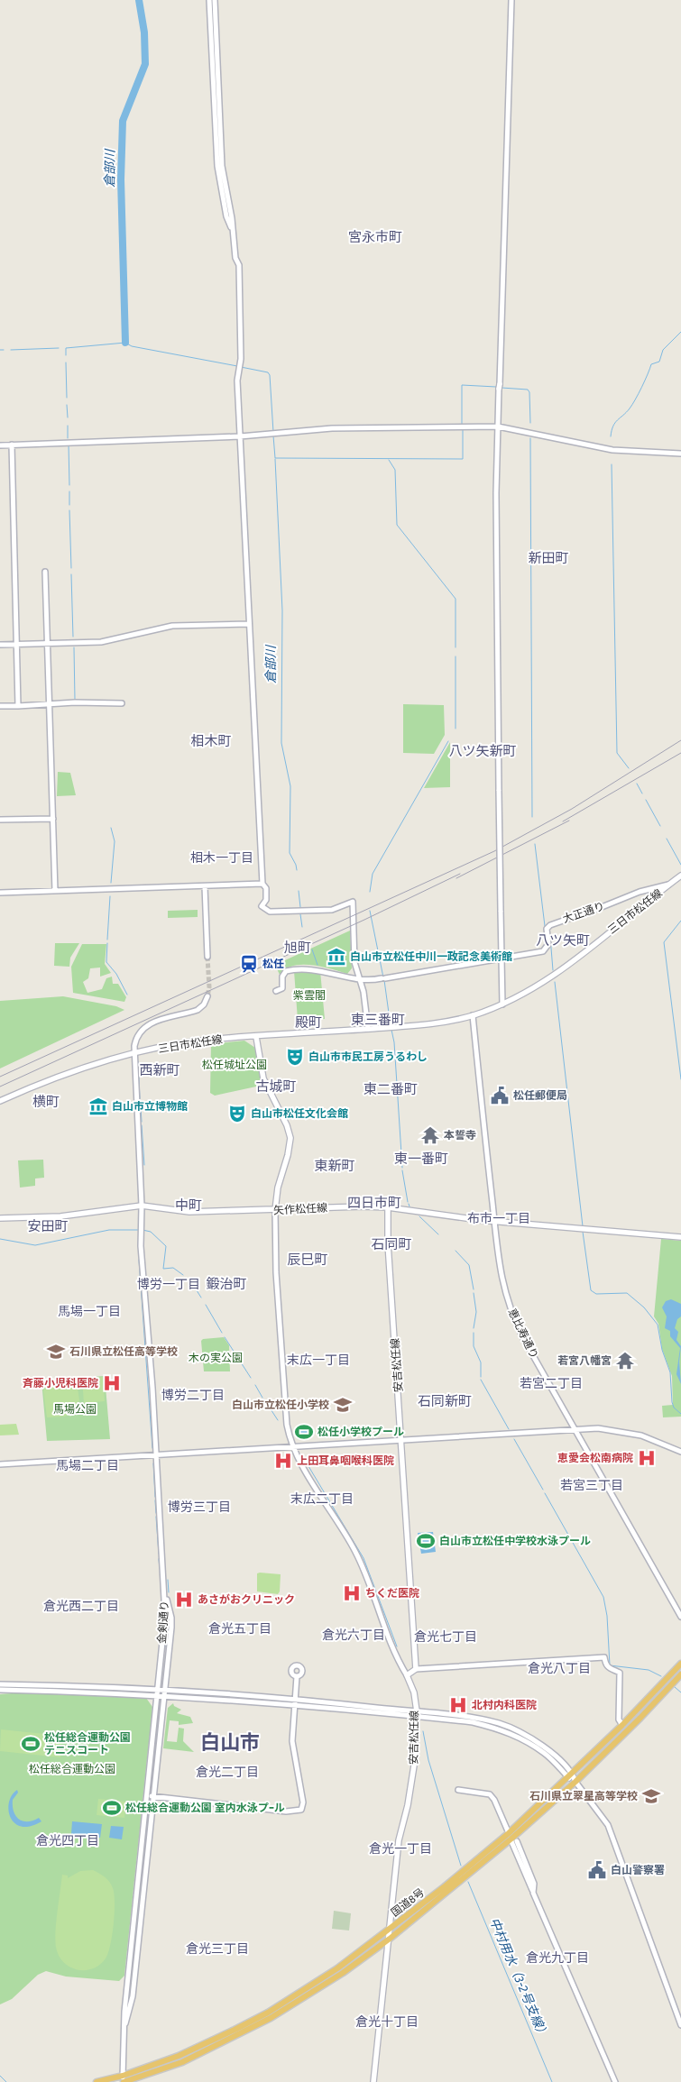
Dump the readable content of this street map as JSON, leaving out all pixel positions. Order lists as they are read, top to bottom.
{
  "streets": {
    "highway": ["国道8号"],
    "main road": ["三日市松任線", "矢作松任線", "安吉松任線"],
    "street": ["大正通り", "恵比寿通り", "金剣通り"]
  },
  "crossings": [
    ["三日市松任線", "大正通り"],
    ["三日市松任線", "恵比寿通り"],
    ["矢作松任線", "恵比寿通り"],
    ["矢作松任線", "安吉松任線"],
    ["安吉松任線", "国道8号"]
  ],
  "districts": [
    "宮永市町",
    "新田町",
    "相木町",
    "八ツ矢新町",
    "相木一丁目",
    "八ツ矢町",
    "旭町",
    "東三番町",
    "殿町",
    "西新町",
    "古城町",
    "東二番町",
    "横町",
    "東一番町",
    "東新町",
    "四日市町",
    "中町",
    "布市一丁目",
    "安田町",
    "石同町",
    "辰巳町",
    "博労一丁目",
    "鍛治町",
    "馬場一丁目",
    "末広一丁目",
    "若宮二丁目",
    "博労二丁目",
    "石同新町",
    "馬場二丁目",
    "若宮三丁目",
    "末広二丁目",
    "博労三丁目",
    "倉光西二丁目",
    "倉光五丁目",
    "倉光六丁目",
    "倉光七丁目",
    "倉光八丁目",
    "白山市",
    "倉光二丁目",
    "倉光四丁目",
    "倉光一丁目",
    "倉光三丁目",
    "倉光九丁目",
    "倉光十丁目"
  ],
  "water": ["倉部川", "中村用水（3-2号支線）"],
  "parks": [
    "紫雲閣",
    "松任城址公園",
    "木の実公園",
    "馬場公園",
    "松任総合運動公園"
  ],
  "places": {
    "museum": ["白山市立松任中川一政記念美術館", "白山市立博物館"],
    "station": ["松任"],
    "theatre": ["白山市市民工房うるわし", "白山市松任文化会館"],
    "public building": ["松任郵便局", "白山警察署"],
    "temple": ["本誓寺", "若宮八幡宮"],
    "school or university": ["石川県立松任高等学校", "白山市立松任小学校", "石川県立翠星高等学校"],
    "hospital": [
      "斉藤小児科医院",
      "恵愛会松南病院",
      "上田耳鼻咽喉科医院",
      "ちくだ医院",
      "あさがおクリニック",
      "北村内科医院"
    ],
    "sports": [
      "松任小学校プール",
      "白山市立松任中学校水泳プール",
      "松任総合運動公園 テニスコート",
      "松任総合運動公園 室内水泳プｰル"
    ]
  }
}
